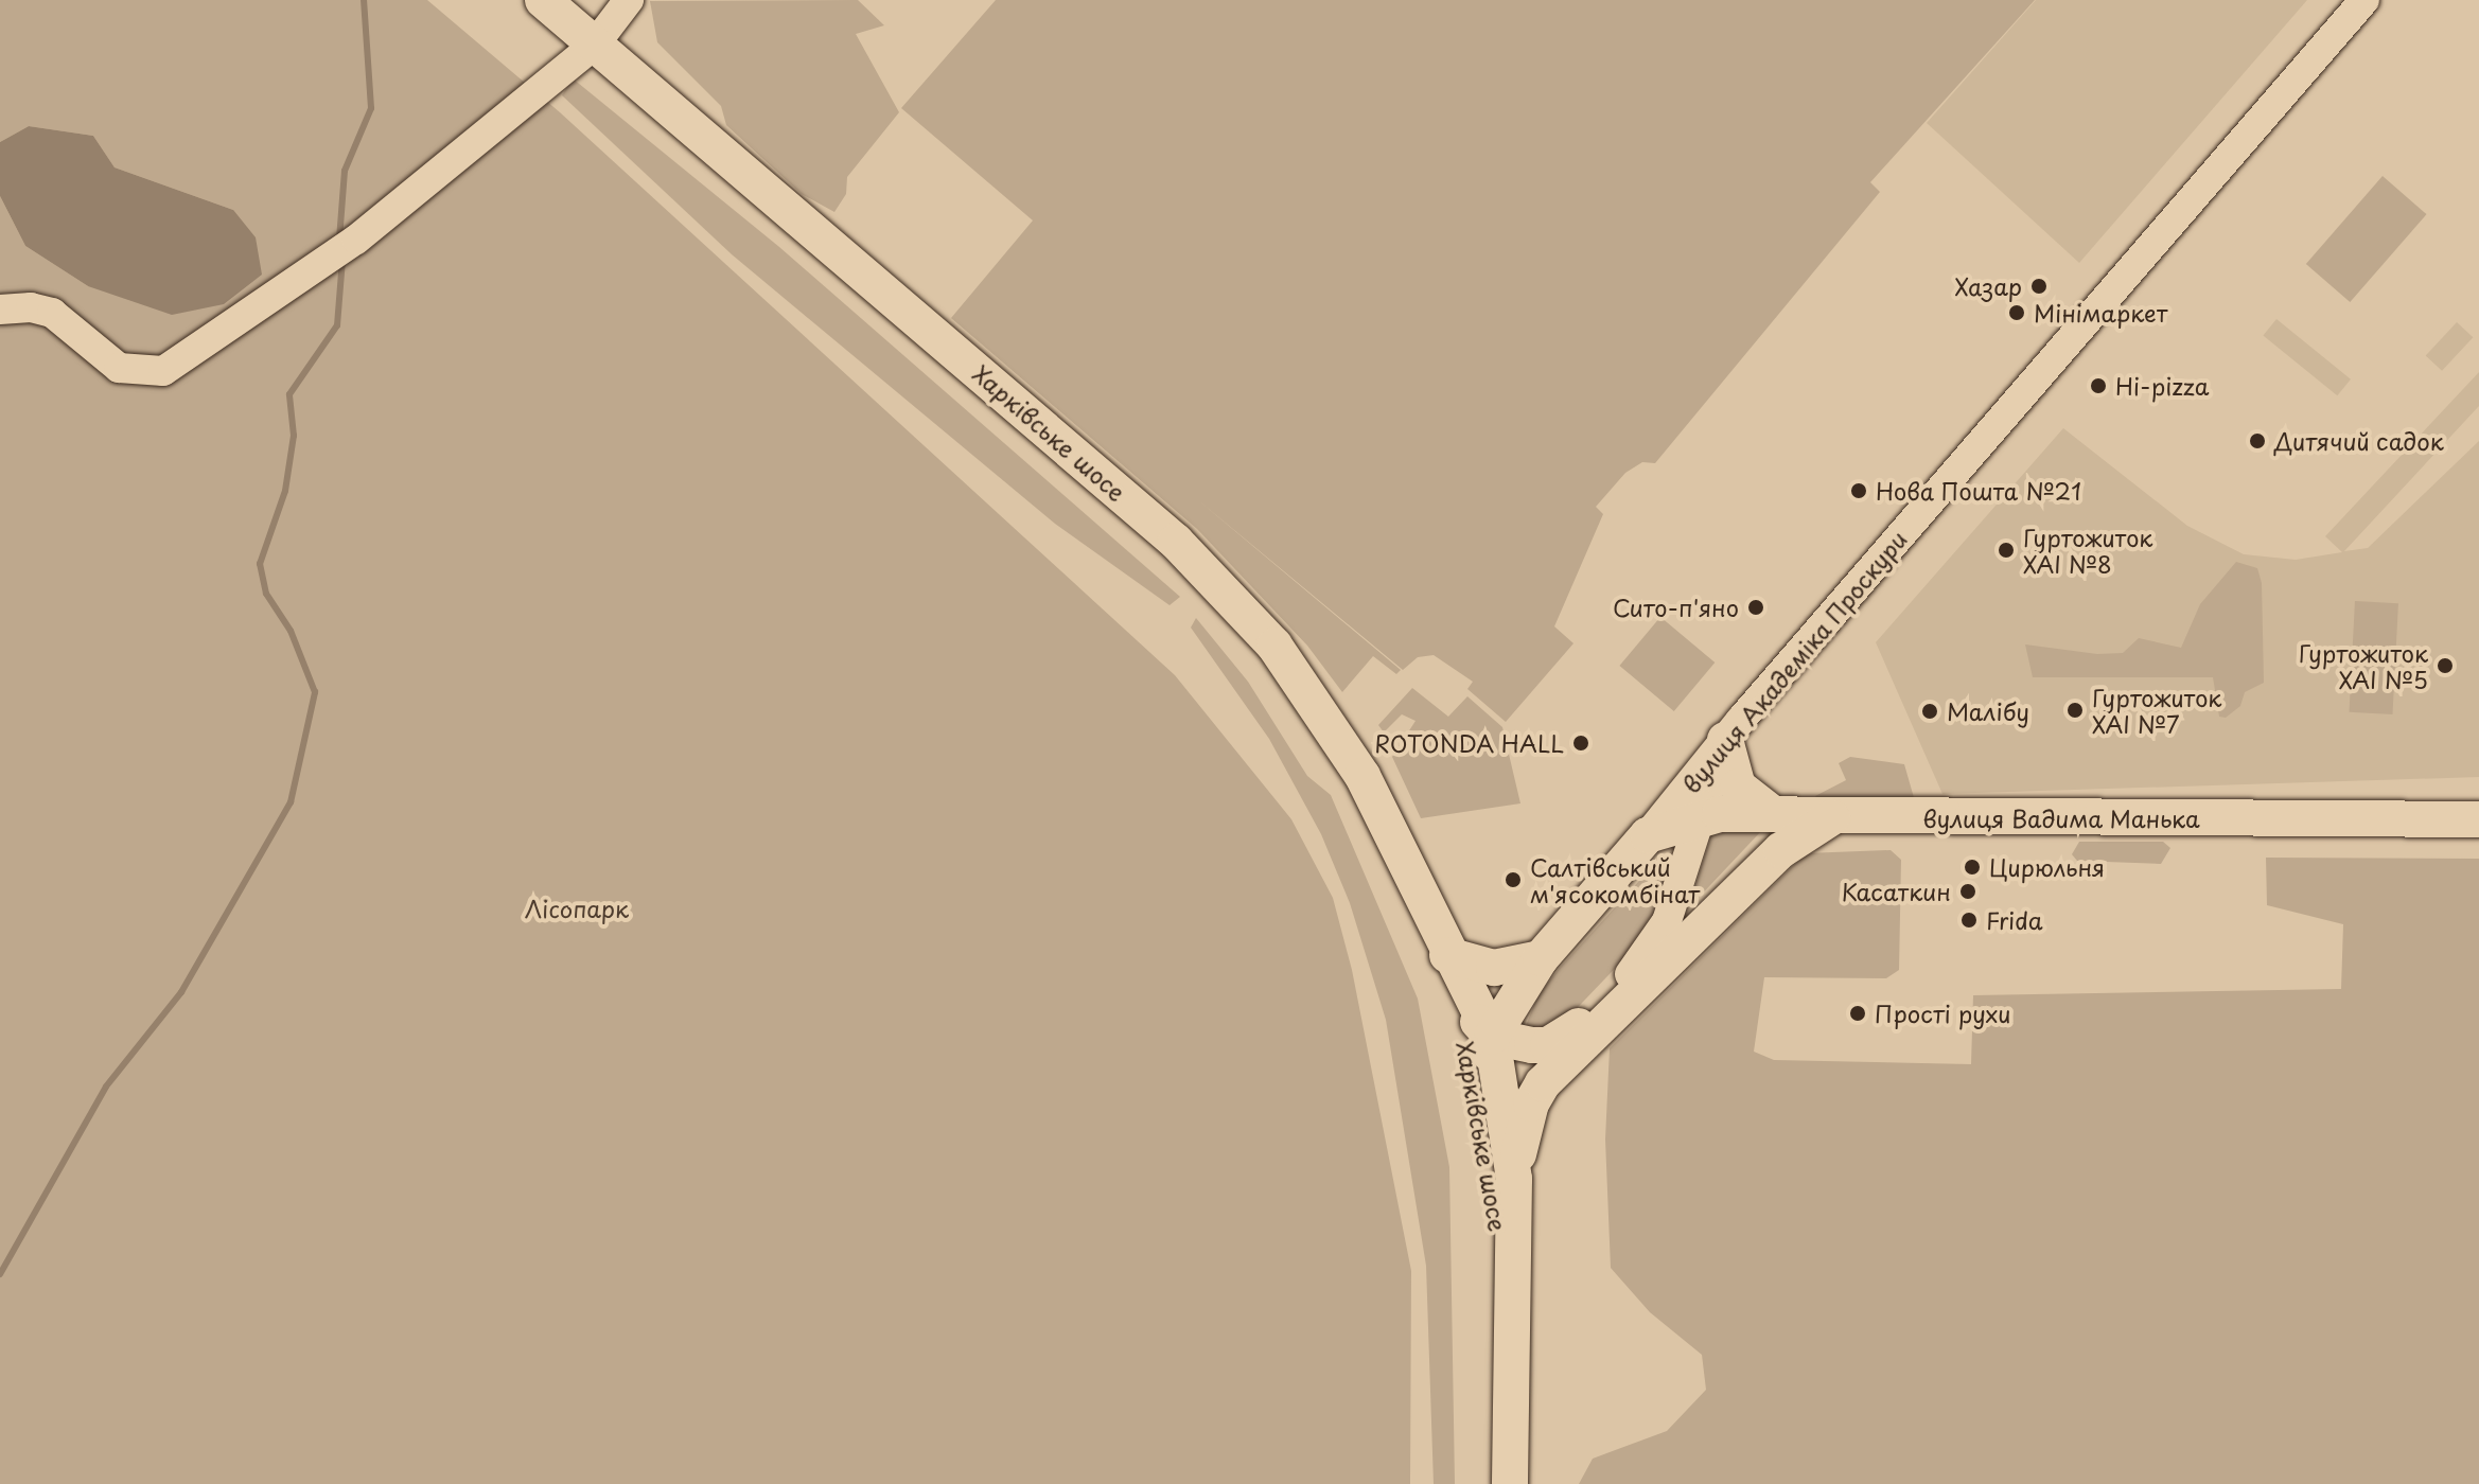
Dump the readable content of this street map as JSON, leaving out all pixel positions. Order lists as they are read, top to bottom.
{
  "streets": {
    "main road": ["Харківське шосе", "вулиця Академіка Проскури", "вулиця Вадима Манька"]
  },
  "crossings": [
    ["Харківське шосе", "вулиця Академіка Проскури"],
    ["вулиця Академіка Проскури", "вулиця Вадима Манька"]
  ],
  "parks": ["Лісопарк"],
  "places": [
    "Хазар",
    "Мінімаркет",
    "Hi-pizza",
    "Дитячий садок",
    "Нова Пошта №21",
    "Гуртожиток ХАІ №8",
    "Сито-п'яно",
    "Гуртожиток ХАІ №5",
    "Гуртожиток ХАІ №7",
    "Малібу",
    "ROTONDA HALL",
    "Цирюльня",
    "Салтівський м'ясокомбінат",
    "Касаткин",
    "Frida",
    "Прості рухи"
  ]
}
